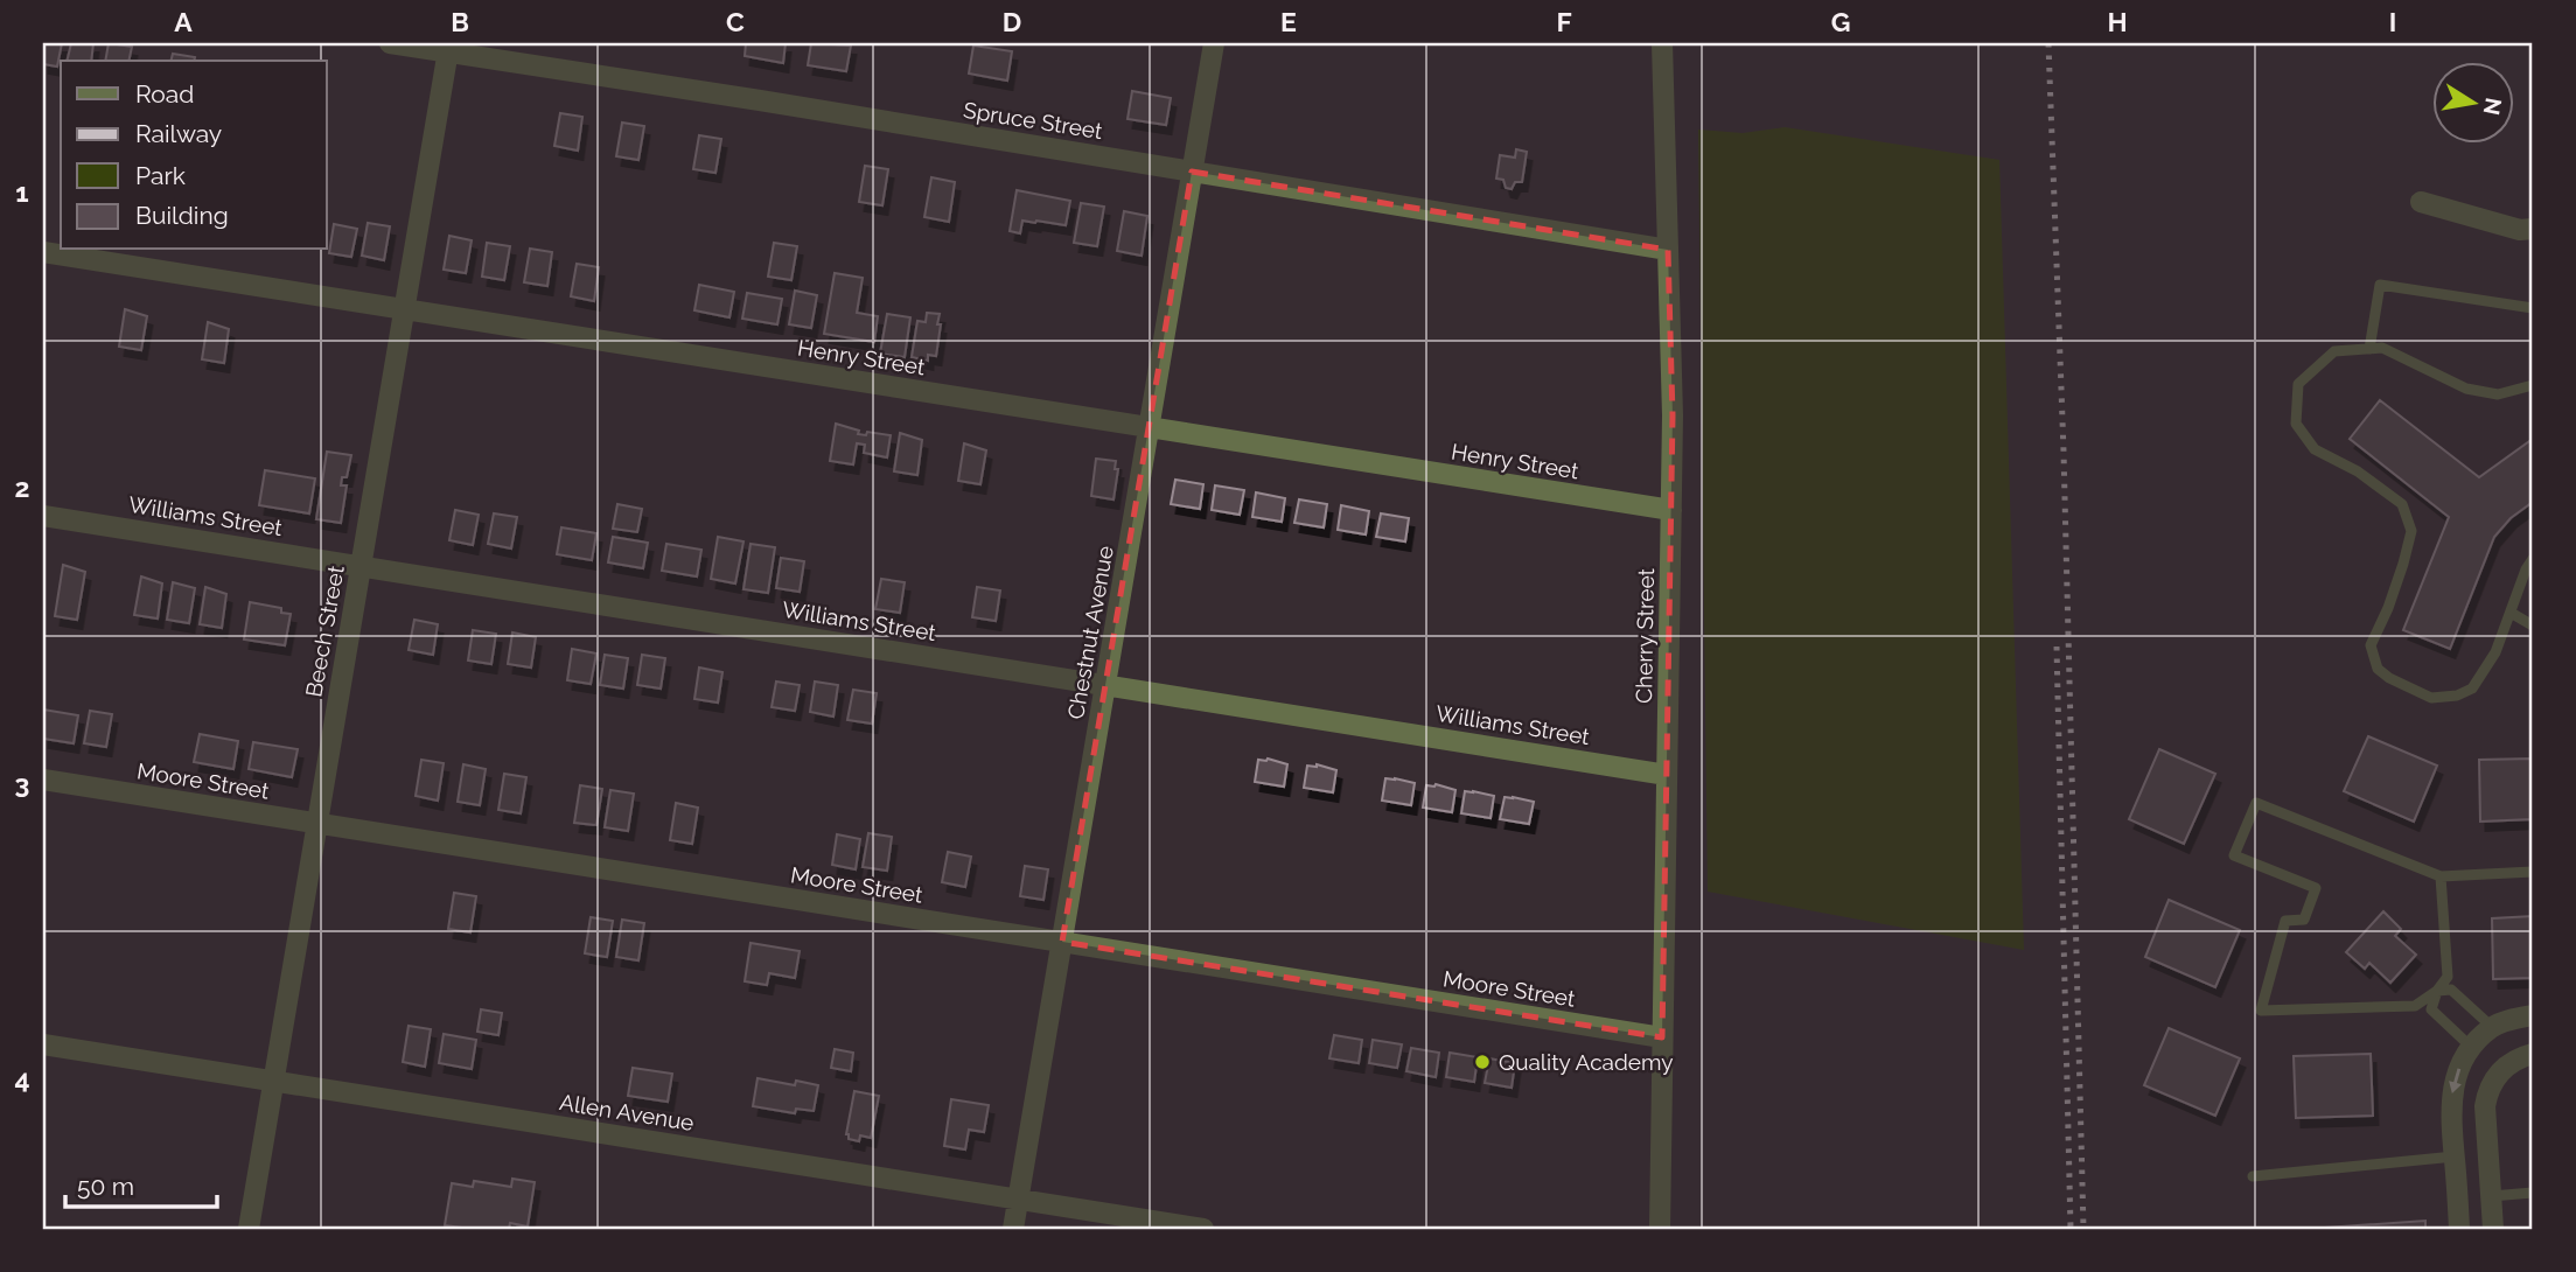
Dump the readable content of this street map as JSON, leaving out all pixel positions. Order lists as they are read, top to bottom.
{
  "streets": {
    "street": [
      "Spruce Street",
      "Henry Street",
      "Williams Street",
      "Beech Street",
      "Chestnut Avenue",
      "Cherry Street",
      "Moore Street",
      "Allen Avenue"
    ]
  },
  "crossings": [
    ["Spruce Street", "Beech Street"],
    ["Spruce Street", "Chestnut Avenue"],
    ["Spruce Street", "Cherry Street"],
    ["Henry Street", "Beech Street"],
    ["Henry Street", "Chestnut Avenue"],
    ["Henry Street", "Cherry Street"],
    ["Williams Street", "Beech Street"],
    ["Williams Street", "Chestnut Avenue"],
    ["Williams Street", "Cherry Street"],
    ["Beech Street", "Moore Street"],
    ["Beech Street", "Allen Avenue"],
    ["Chestnut Avenue", "Moore Street"],
    ["Chestnut Avenue", "Allen Avenue"],
    ["Cherry Street", "Moore Street"]
  ],
  "places": ["Quality Academy"],
  "legend": [
    "Road",
    "Railway",
    "Park",
    "Building"
  ],
  "scale_bar": "50 m",
  "north": "right",
  "grid": {
    "columns": [
      "A",
      "B",
      "C",
      "D",
      "E",
      "F",
      "G",
      "H",
      "I"
    ],
    "rows": [
      "1",
      "2",
      "3",
      "4"
    ]
  }
}
